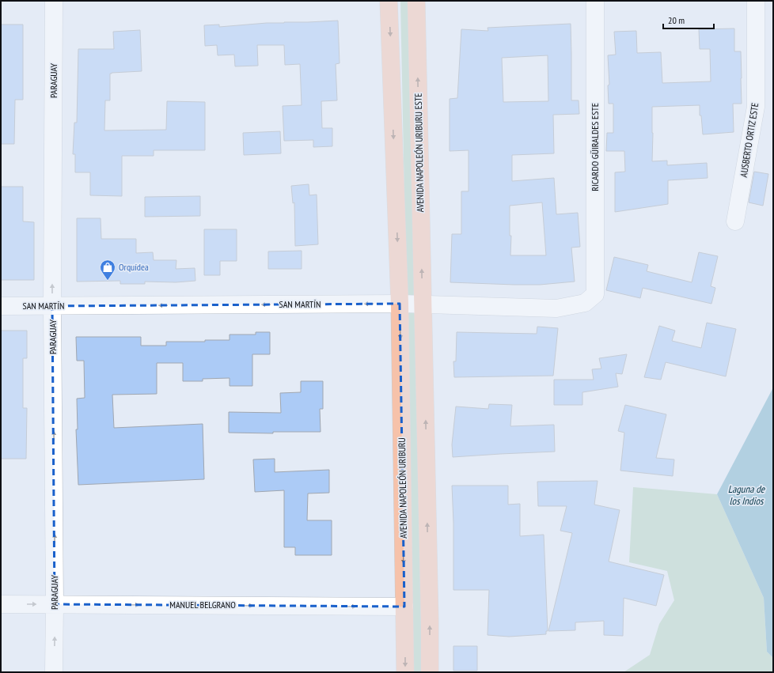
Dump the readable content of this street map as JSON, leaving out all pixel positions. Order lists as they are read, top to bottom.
{
  "streets": {
    "main road": ["AVENIDA NAPOLEÓN URIBURU ESTE", "AVENIDA NAPOLEÓN URIBURU"],
    "street": [
      "PARAGUAY",
      "AUSBERTO ORTIZ ESTE",
      "RICARDO GÜIRALDES ESTE",
      "SAN MARTÍN",
      "MANUEL BELGRANO"
    ]
  },
  "crossings": [
    ["PARAGUAY", "SAN MARTÍN"],
    ["PARAGUAY", "MANUEL BELGRANO"],
    ["RICARDO GÜIRALDES ESTE", "SAN MARTÍN"],
    ["AVENIDA NAPOLEÓN URIBURU ESTE", "SAN MARTÍN"],
    ["SAN MARTÍN", "AVENIDA NAPOLEÓN URIBURU"],
    ["AVENIDA NAPOLEÓN URIBURU", "MANUEL BELGRANO"]
  ],
  "one_way": ["PARAGUAY", "SAN MARTÍN", "MANUEL BELGRANO"],
  "water": ["Laguna de los Indios"],
  "places": {
    "shop": ["Orquídea"]
  },
  "scale_bar": "20 m"
}
